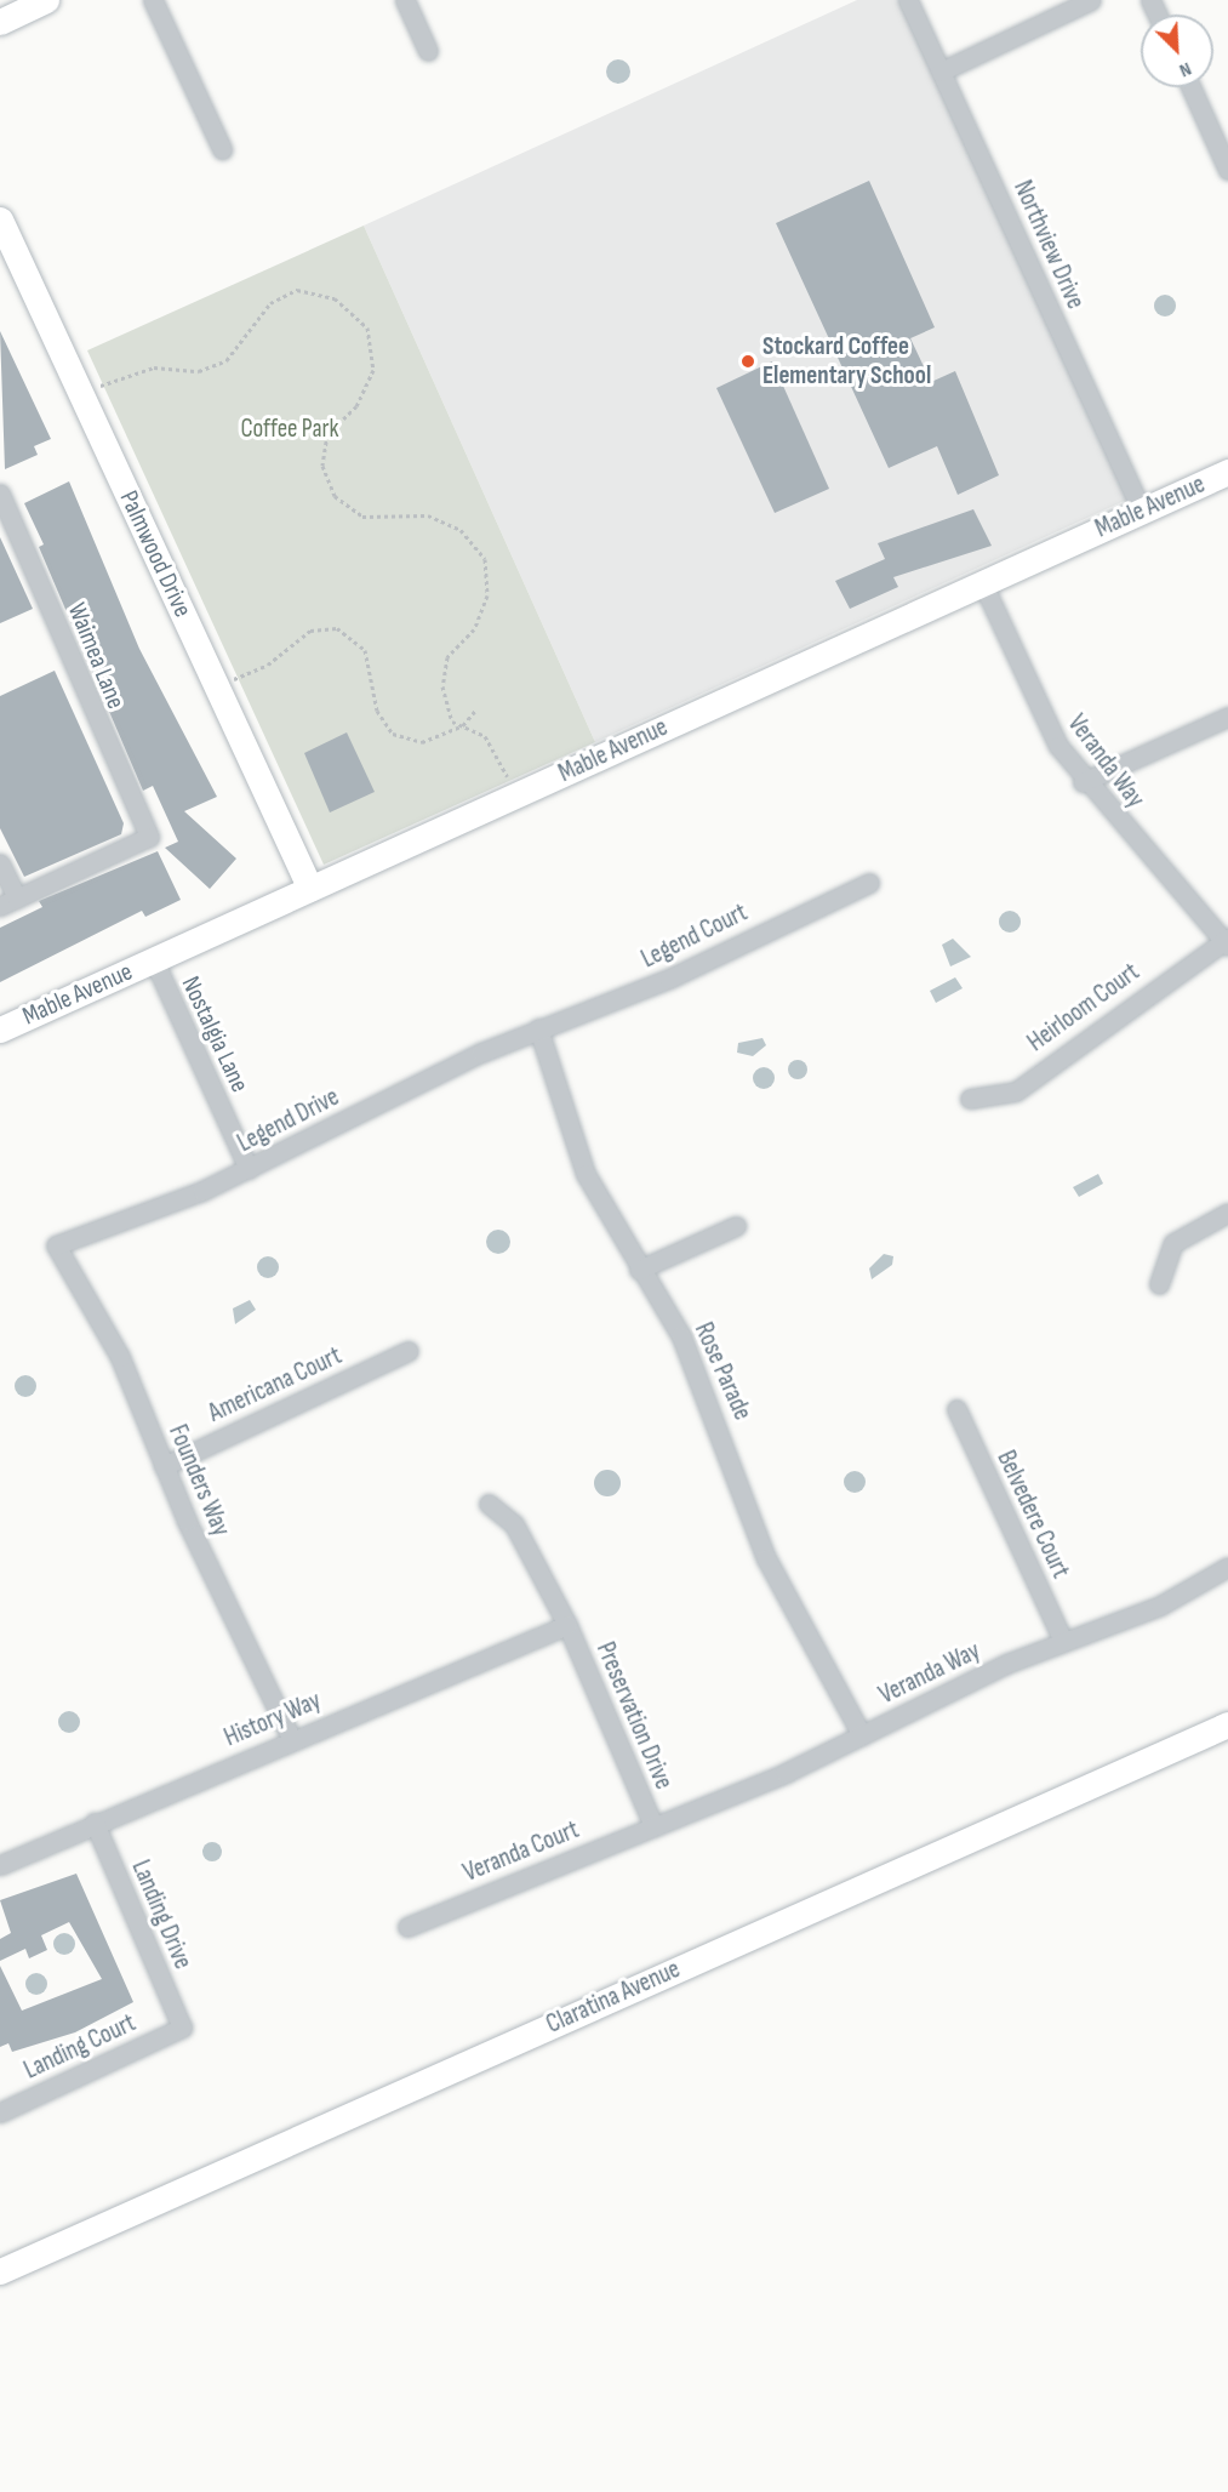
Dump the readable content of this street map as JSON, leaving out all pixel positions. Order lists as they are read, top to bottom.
{
  "streets": {
    "street": [
      "Northview Drive",
      "Mable Avenue",
      "Palmwood Drive",
      "Waimea Lane",
      "Veranda Way",
      "Legend Court",
      "Heirloom Court",
      "Nostalgia Lane",
      "Legend Drive",
      "Rose Parade",
      "Americana Court",
      "Founders Way",
      "Belvedere Court",
      "Preservation Drive",
      "History Way",
      "Veranda Court",
      "Landing Drive",
      "Claratina Avenue",
      "Landing Court"
    ]
  },
  "crossings": [
    ["Northview Drive", "Mable Avenue"],
    ["Mable Avenue", "Palmwood Drive"],
    ["Mable Avenue", "Veranda Way"],
    ["Mable Avenue", "Nostalgia Lane"],
    ["Veranda Way", "Heirloom Court"],
    ["Veranda Way", "Rose Parade"],
    ["Veranda Way", "Belvedere Court"],
    ["Veranda Way", "Preservation Drive"],
    ["Veranda Way", "Veranda Court"],
    ["Legend Court", "Legend Drive"],
    ["Legend Court", "Rose Parade"],
    ["Nostalgia Lane", "Legend Drive"],
    ["Legend Drive", "Rose Parade"],
    ["Legend Drive", "Founders Way"],
    ["Americana Court", "Founders Way"],
    ["Founders Way", "History Way"],
    ["Preservation Drive", "History Way"],
    ["Preservation Drive", "Veranda Court"],
    ["History Way", "Landing Drive"],
    ["Landing Drive", "Landing Court"]
  ],
  "parks": ["Coffee Park"],
  "places": ["Stockard Coffee Elementary School"],
  "north": "bottom right"
}
